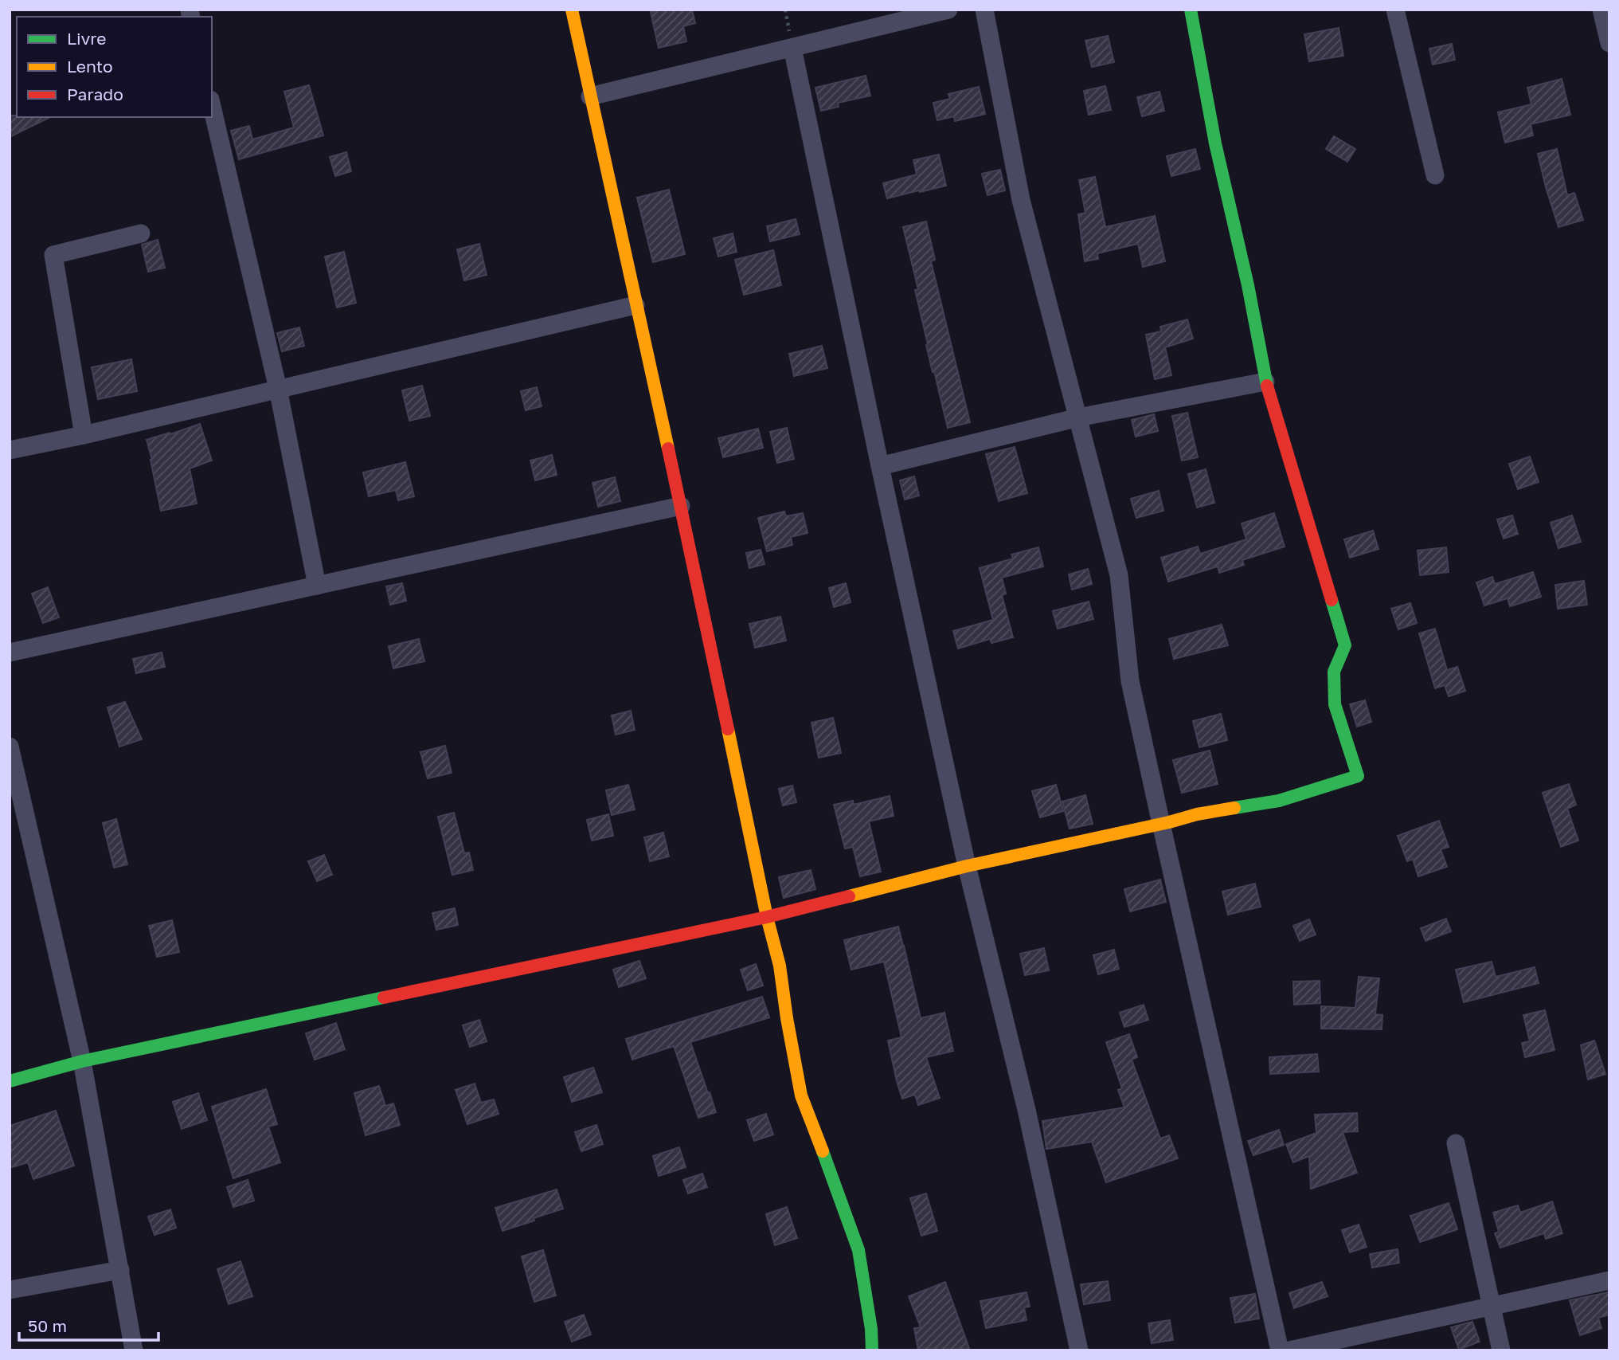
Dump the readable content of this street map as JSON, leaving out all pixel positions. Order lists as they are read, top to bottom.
{
  "legend": ["Livre", "Lento", "Parado"],
  "scale_bar": "50 m"
}
